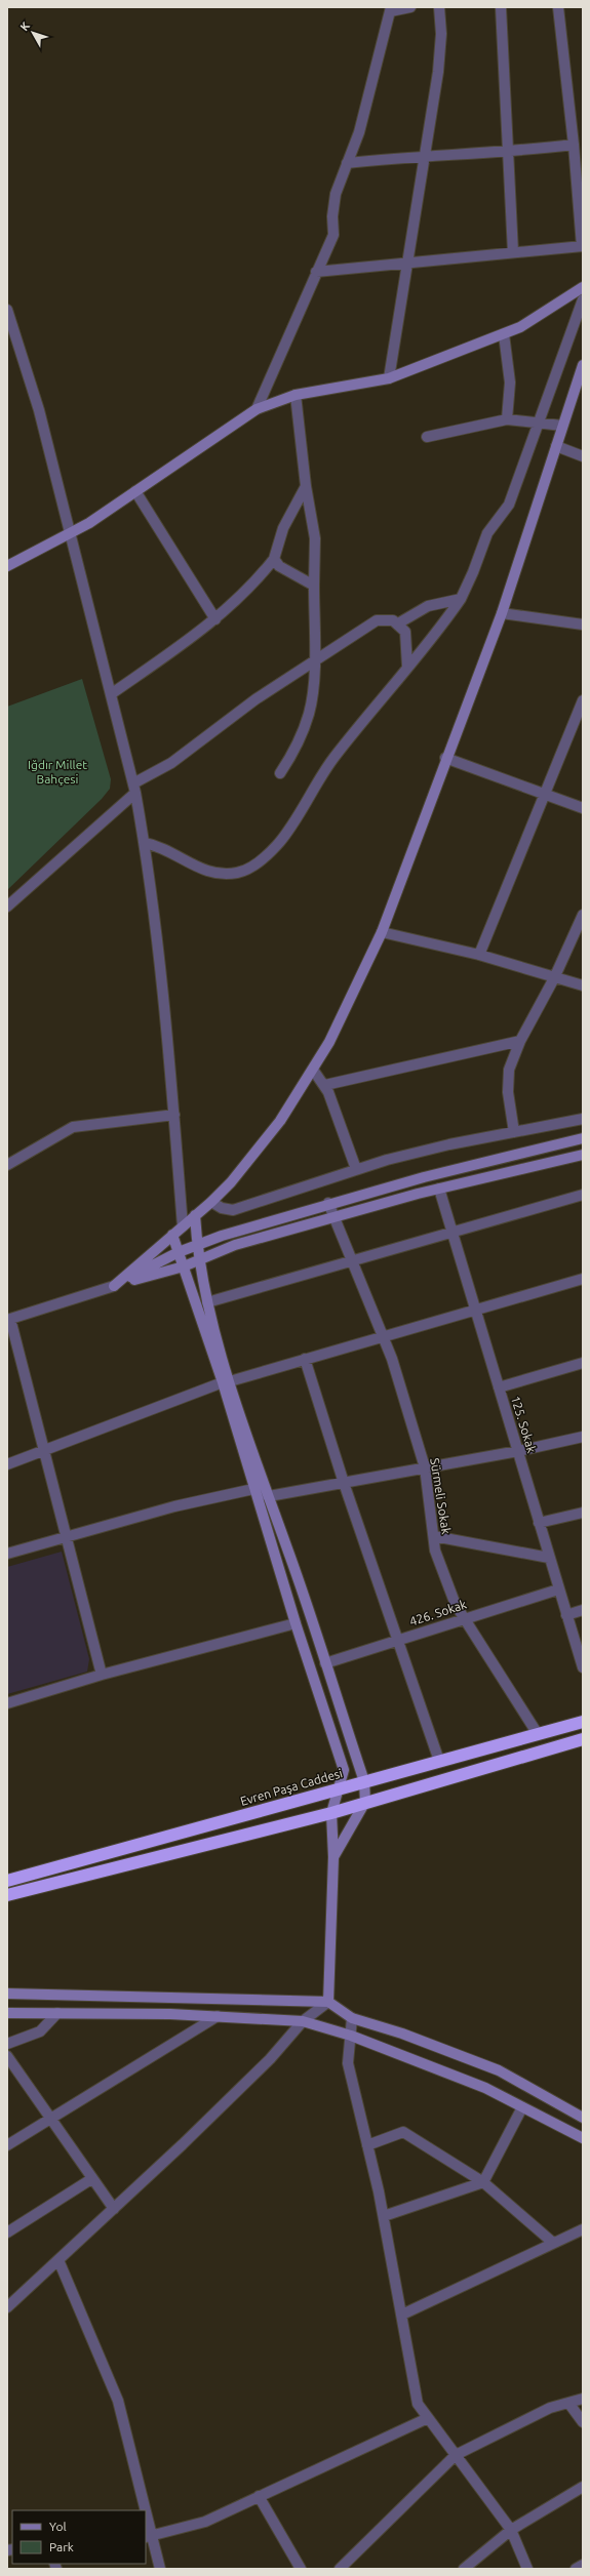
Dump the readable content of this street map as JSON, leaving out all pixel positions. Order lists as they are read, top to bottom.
{
  "streets": {
    "highway": ["Evren Paşa Caddesi"],
    "street": ["125. Sokak", "Sürmeli Sokak", "426. Sokak"]
  },
  "crossings": [
    ["125. Sokak", "426. Sokak"],
    ["Sürmeli Sokak", "426. Sokak"],
    ["Sürmeli Sokak", "Evren Paşa Caddesi"]
  ],
  "parks": ["Iğdır Millet Bahçesi"],
  "legend": ["Yol", "Park"],
  "north": "top left"
}
